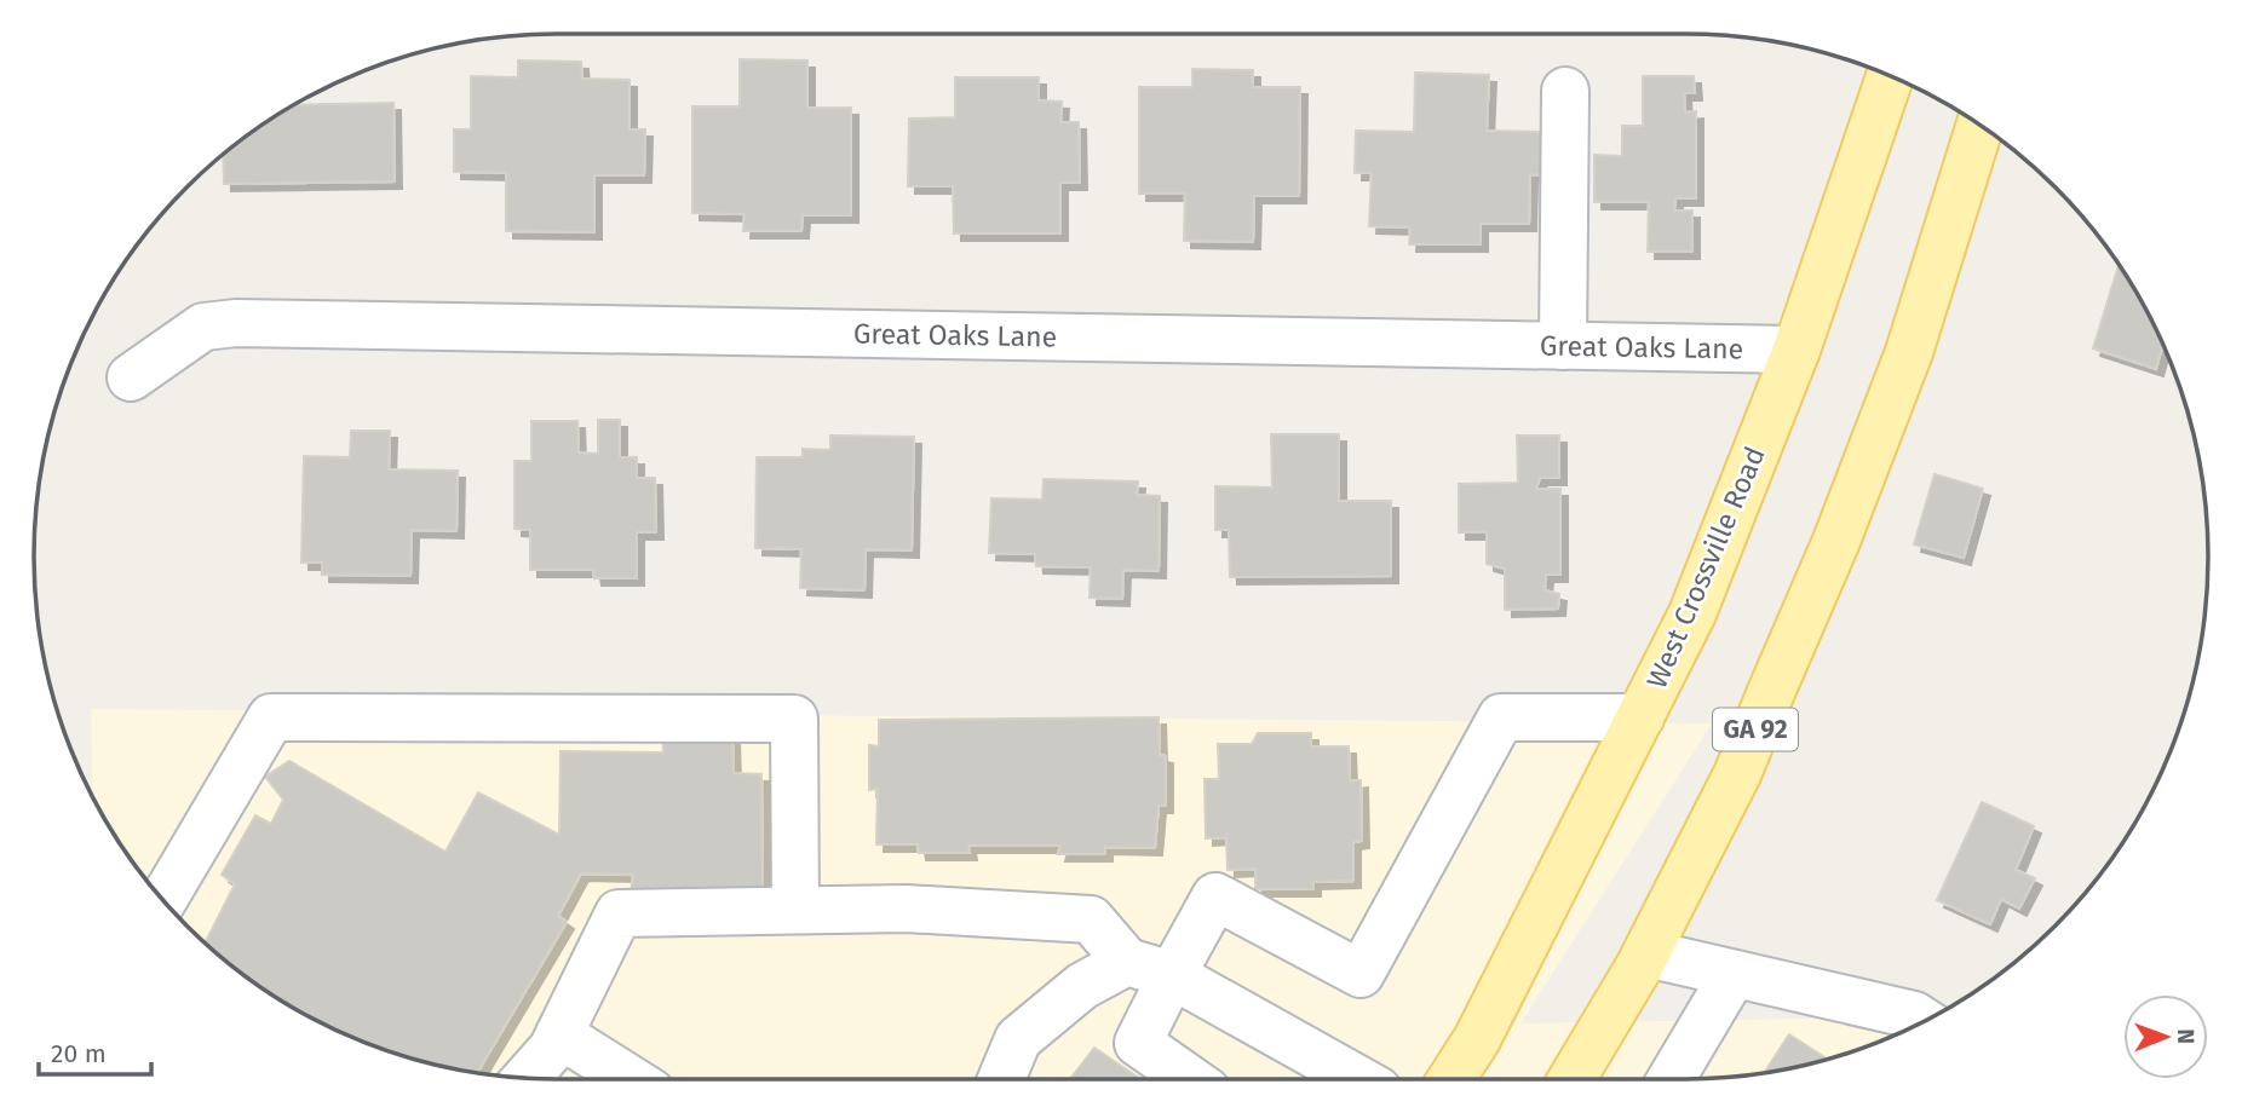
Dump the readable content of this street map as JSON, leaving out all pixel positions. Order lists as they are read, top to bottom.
{
  "streets": {
    "main road": ["West Crossville Road", "GA 92"],
    "street": ["Great Oaks Lane"]
  },
  "crossings": [
    ["Great Oaks Lane", "West Crossville Road"]
  ],
  "scale_bar": "20 m",
  "north": "right"
}
